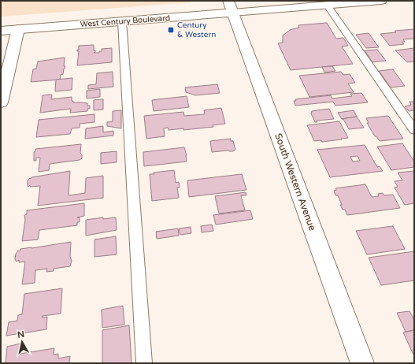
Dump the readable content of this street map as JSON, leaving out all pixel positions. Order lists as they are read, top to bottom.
{
  "streets": {
    "main road": ["West Century Boulevard", "South Western Avenue"]
  },
  "crossings": [
    ["West Century Boulevard", "South Western Avenue"]
  ],
  "places": {
    "transit": ["Century & Western"]
  },
  "north": "top"
}
